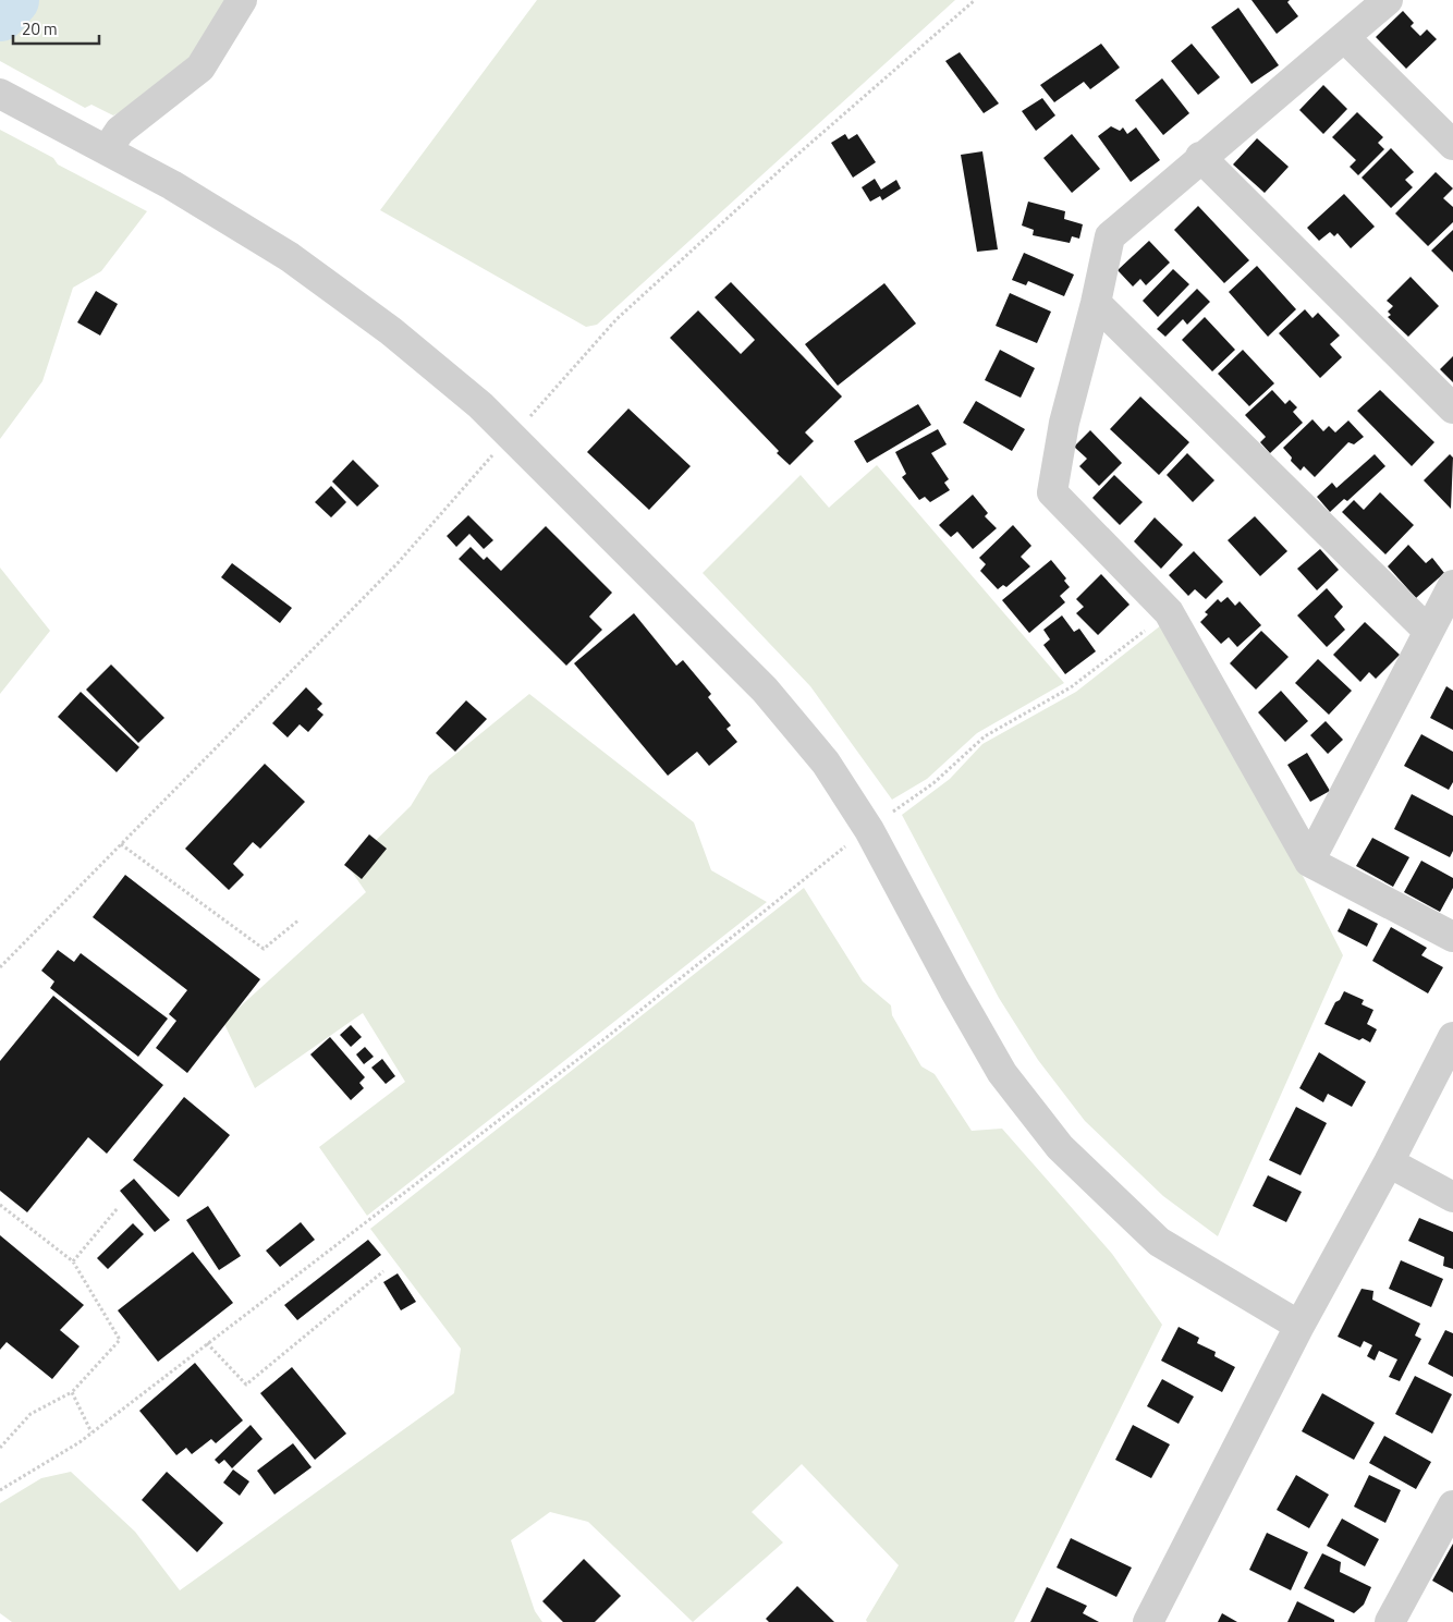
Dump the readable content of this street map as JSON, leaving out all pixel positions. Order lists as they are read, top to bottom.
{
  "scale_bar": "20 m"
}
